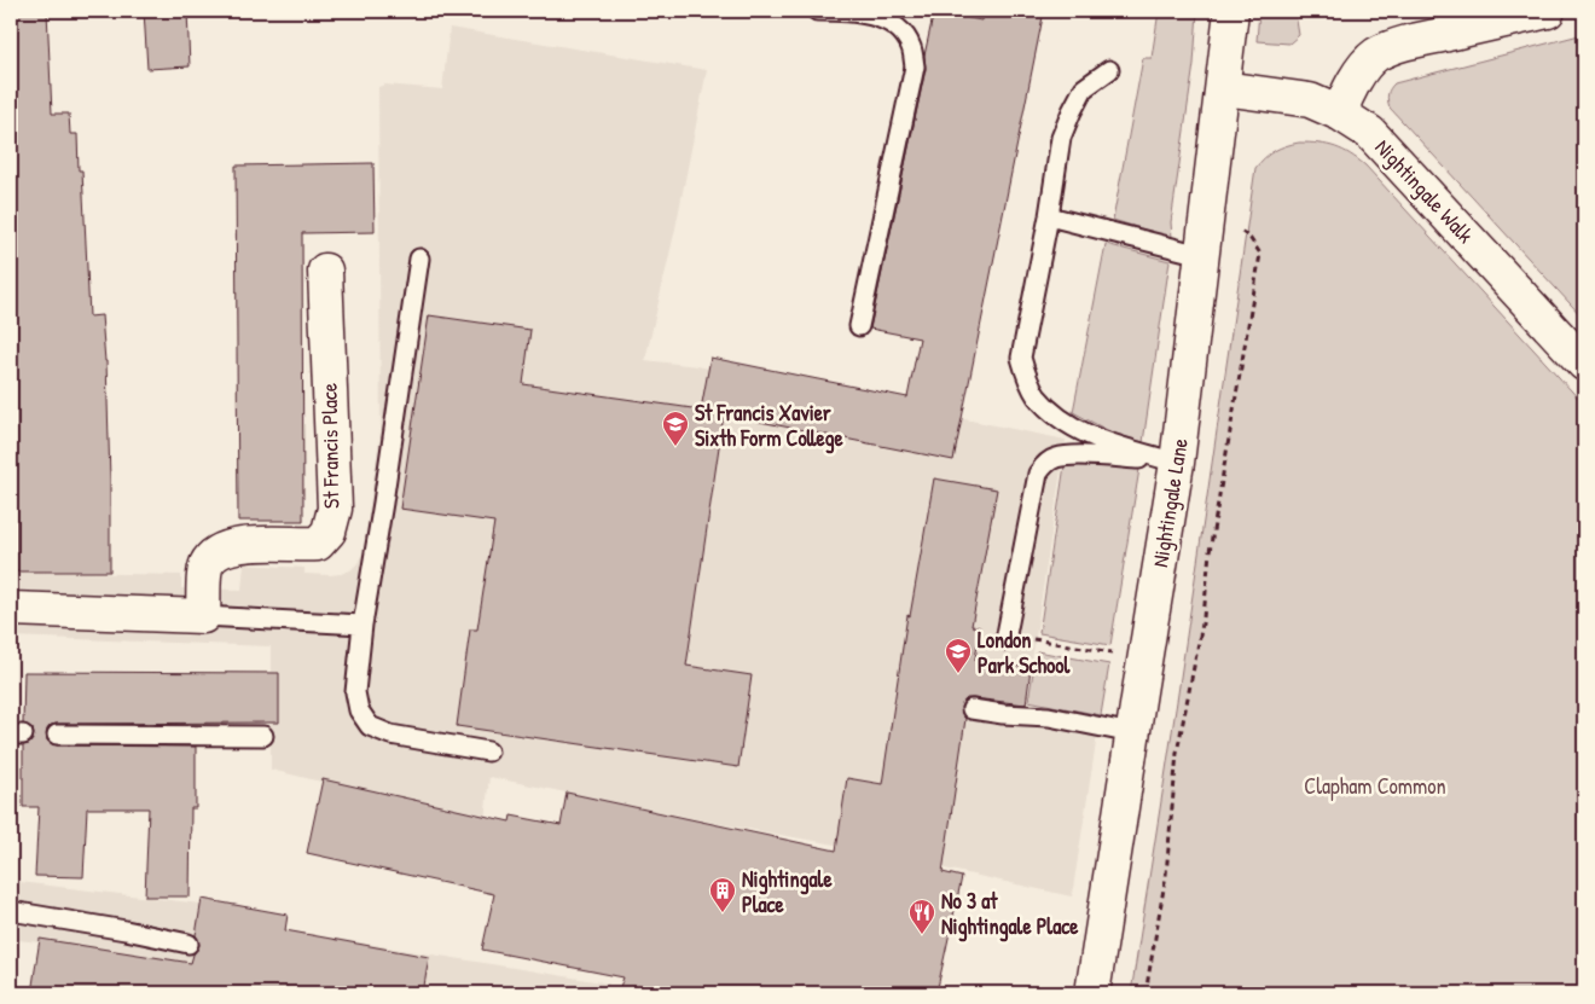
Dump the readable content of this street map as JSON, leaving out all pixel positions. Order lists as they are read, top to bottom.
{
  "streets": {
    "street": ["Nightingale Walk", "St Francis Place", "Nightingale Lane"]
  },
  "crossings": [
    ["Nightingale Walk", "Nightingale Lane"]
  ],
  "parks": ["Clapham Common"],
  "places": {
    "school or university": ["St Francis Xavier Sixth Form College", "London Park School"],
    "building": ["Nightingale Place"],
    "restaurant": ["No 3 at Nightingale Place"]
  }
}
